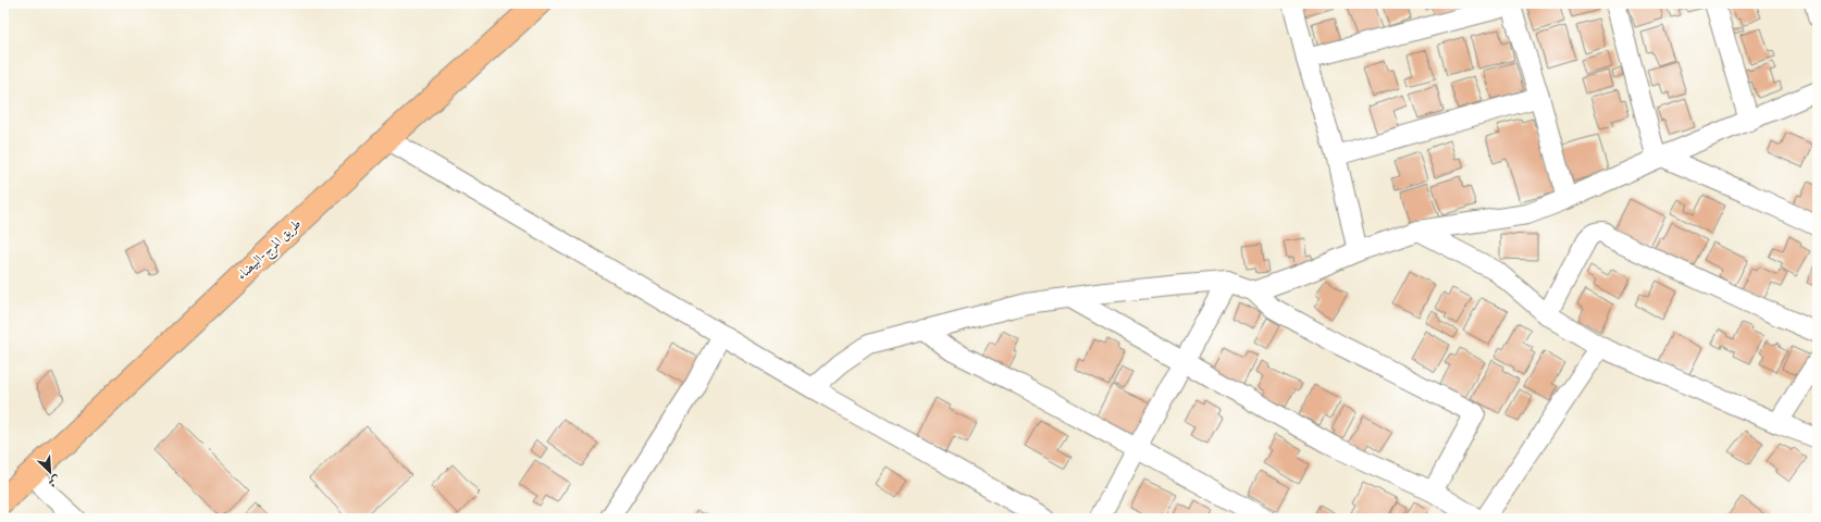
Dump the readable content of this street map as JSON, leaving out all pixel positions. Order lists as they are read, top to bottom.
{
  "streets": {
    "highway": ["طريق المرج-البيضاء"]
  },
  "north": "bottom right"
}
